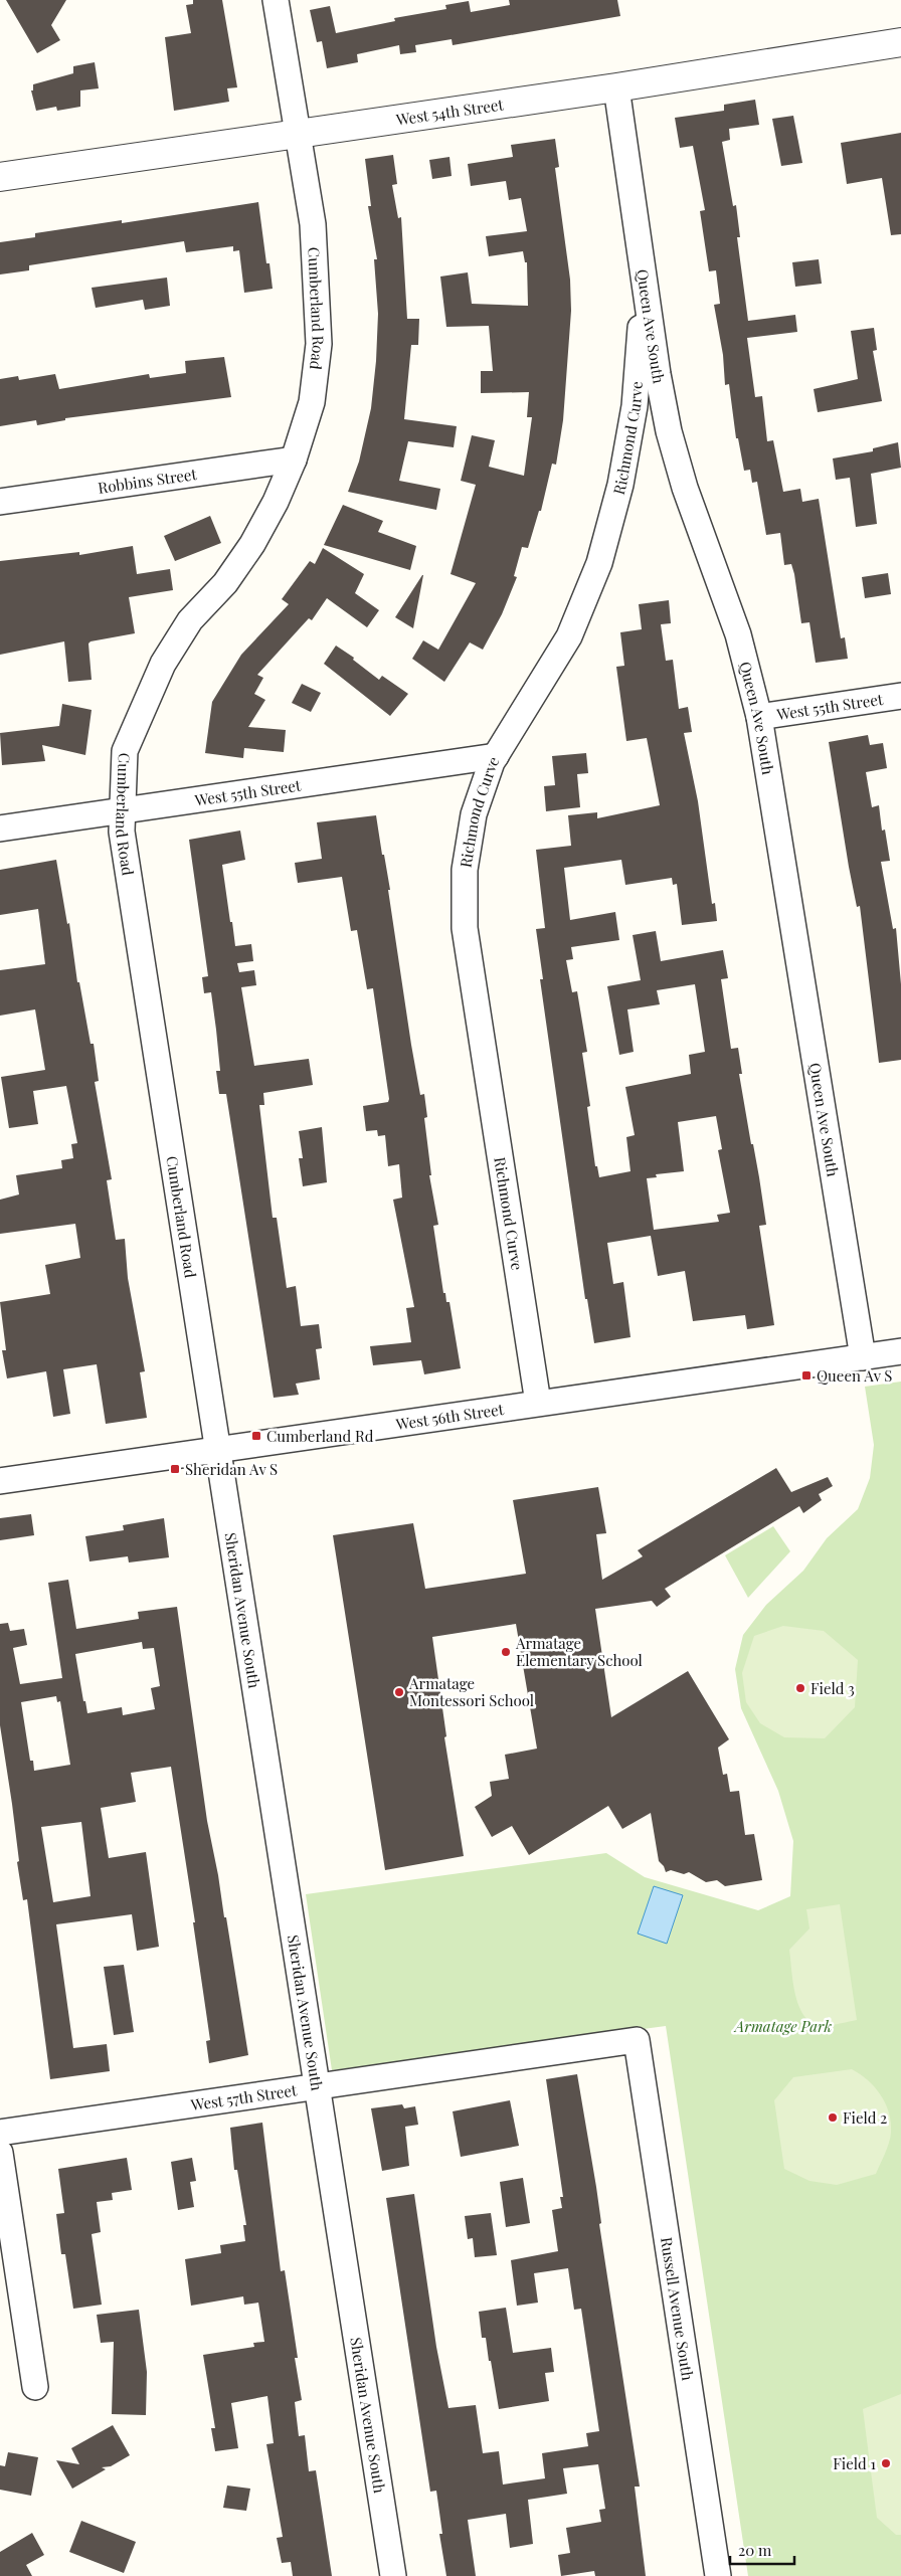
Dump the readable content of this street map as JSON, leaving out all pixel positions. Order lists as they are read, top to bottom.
{
  "streets": {
    "street": [
      "West 54th Street",
      "Cumberland Road",
      "Queen Ave South",
      "Richmond Curve",
      "Robbins Street",
      "West 55th Street",
      "West 56th Street",
      "Sheridan Avenue South",
      "West 57th Street",
      "Russell Avenue South"
    ]
  },
  "crossings": [
    ["West 54th Street", "Cumberland Road"],
    ["West 54th Street", "Queen Ave South"],
    ["Cumberland Road", "Robbins Street"],
    ["Cumberland Road", "West 55th Street"],
    ["Cumberland Road", "West 56th Street"],
    ["Cumberland Road", "Sheridan Avenue South"],
    ["Queen Ave South", "Richmond Curve"],
    ["Queen Ave South", "West 55th Street"],
    ["Queen Ave South", "West 56th Street"],
    ["Richmond Curve", "West 55th Street"],
    ["Richmond Curve", "West 56th Street"],
    ["West 56th Street", "Sheridan Avenue South"],
    ["Sheridan Avenue South", "West 57th Street"],
    ["West 57th Street", "Russell Avenue South"]
  ],
  "parks": ["Armatage Park"],
  "places": {
    "transit": ["Queen Av S", "Cumberland Rd", "Sheridan Av S"],
    "other": [
      "Armatage Elementary School",
      "Field 3",
      "Armatage Montessori School",
      "Field 2",
      "Field 1"
    ]
  },
  "scale_bar": "20 m"
}
